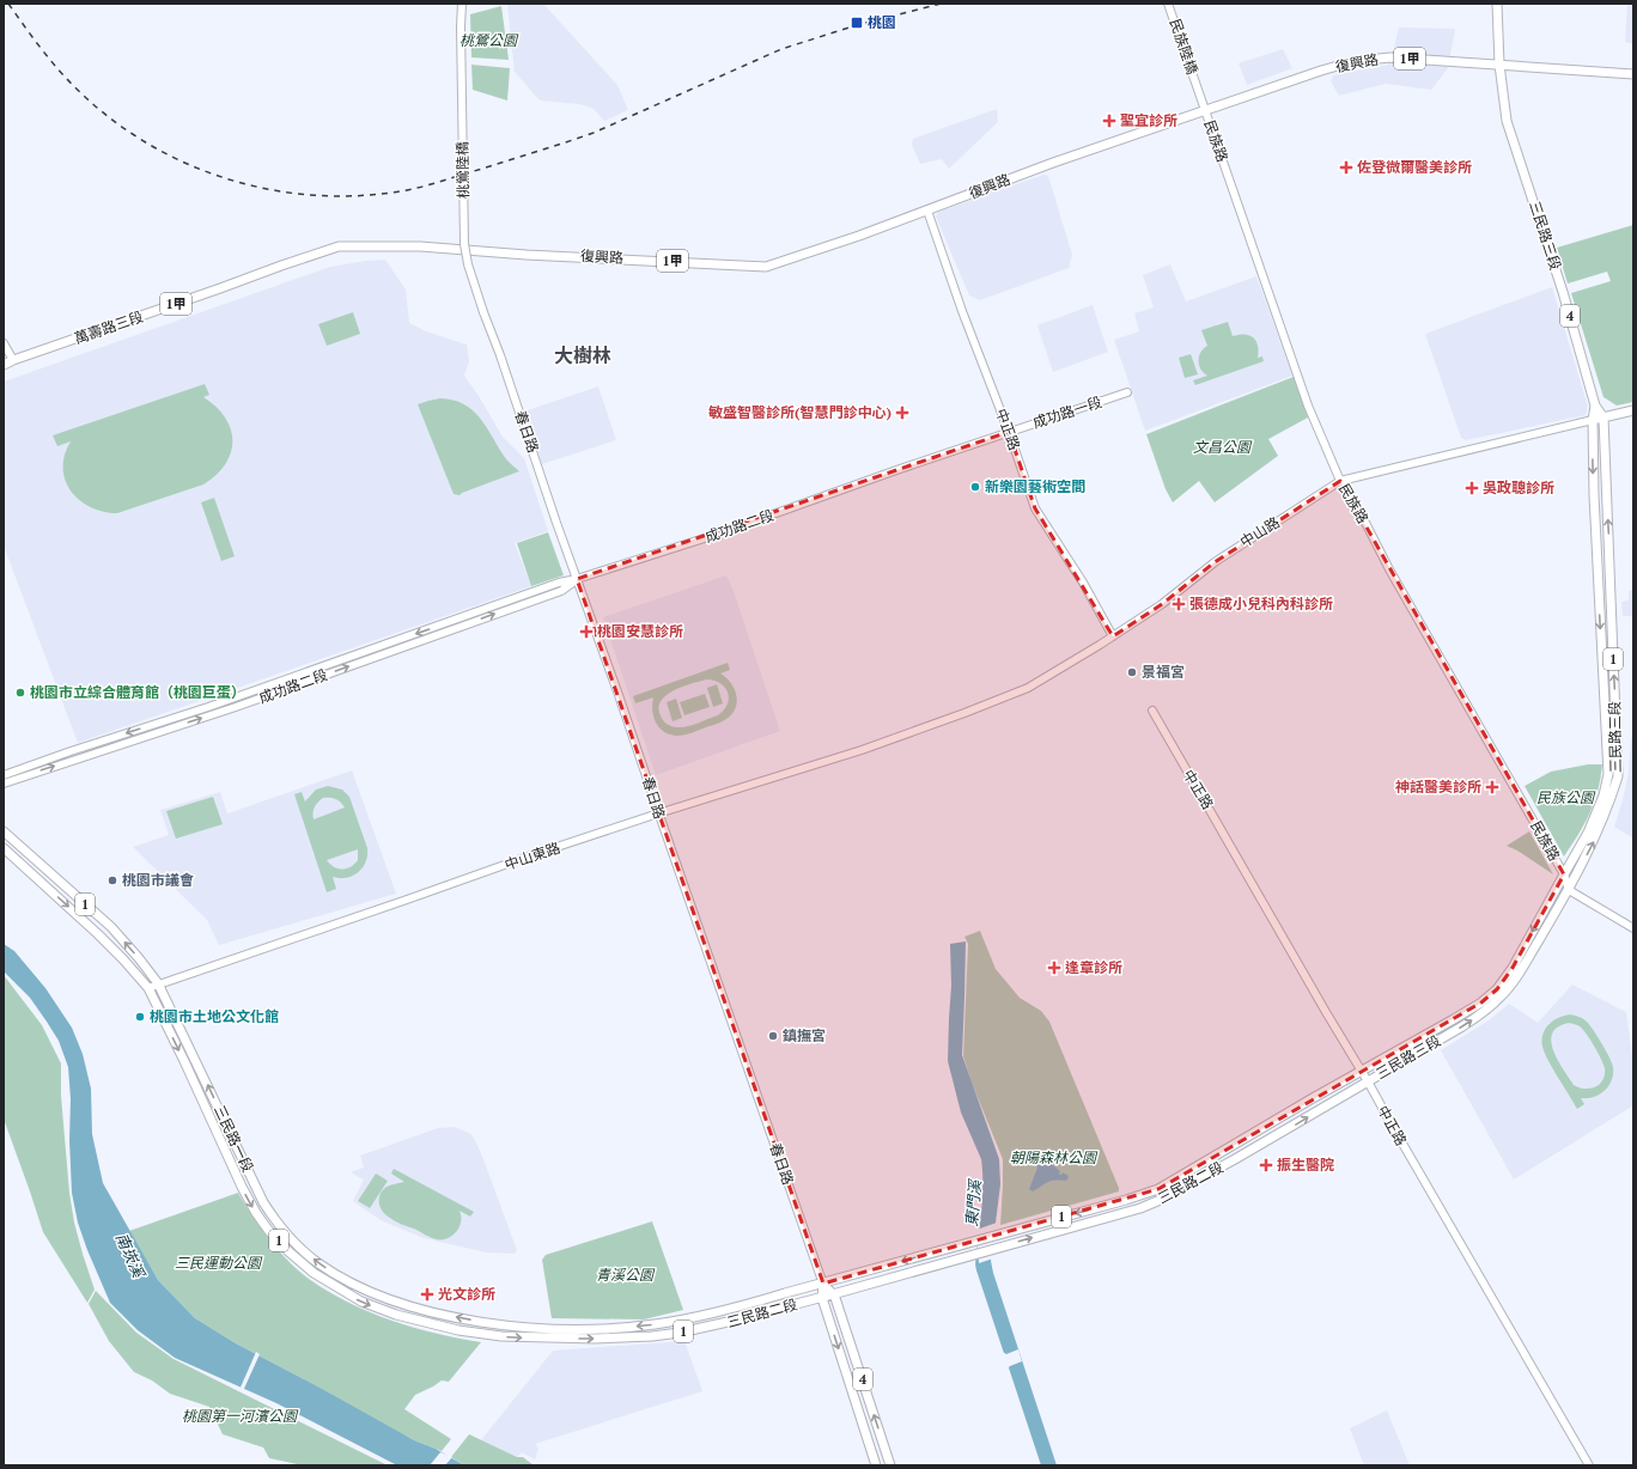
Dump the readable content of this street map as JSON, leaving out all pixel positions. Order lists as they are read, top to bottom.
{
  "streets": {
    "main road": [
      "1甲",
      "復興路",
      "三民路三段",
      "4",
      "萬壽路三段",
      "春日路",
      "中山路",
      "1",
      "三民路一段",
      "三民路二段"
    ],
    "street": [
      "民族陸橋",
      "民族路",
      "桃鶯陸橋",
      "成功路一段",
      "中正路",
      "成功路二段",
      "中山東路"
    ]
  },
  "crossings": [
    ["民族陸橋", "民族路"],
    ["1甲", "萬壽路三段"],
    ["復興路", "民族路"],
    ["復興路", "三民路三段"],
    ["復興路", "4"],
    ["復興路", "萬壽路三段"],
    ["復興路", "中正路"],
    ["民族路", "三民路三段"],
    ["民族路", "中山路"],
    ["桃鶯陸橋", "春日路"],
    ["三民路三段", "4"],
    ["三民路三段", "中正路"],
    ["三民路三段", "中山路"],
    ["三民路三段", "三民路二段"],
    ["成功路一段", "中正路"],
    ["成功路一段", "成功路二段"],
    ["中正路", "中山路"],
    ["中正路", "三民路二段"],
    ["春日路", "成功路二段"],
    ["春日路", "中山東路"],
    ["春日路", "三民路二段"],
    ["中山路", "中山東路"],
    ["中山東路", "三民路一段"],
    ["三民路一段", "三民路二段"]
  ],
  "districts": ["大樹林"],
  "water": ["東門溪", "南崁溪"],
  "parks": [
    "桃鶯公園",
    "文昌公園",
    "民族公園",
    "朝陽森林公園",
    "三民運動公園",
    "青溪公園",
    "桃園第一河濱公園"
  ],
  "places": {
    "transit": ["桃園"],
    "health": [
      "聖宜診所",
      "佐登微爾醫美診所",
      "敏盛智醫診所(智慧門診中心)",
      "吳政聰診所",
      "張德成小兒科內科診所",
      "桃園安慧診所",
      "神話醫美診所",
      "逢章診所",
      "振生醫院",
      "光文診所"
    ],
    "other": [
      "新樂園藝術空間",
      "景福宮",
      "桃園市立綜合體育館（桃園巨蛋）",
      "桃園市議會",
      "桃園市土地公文化館",
      "鎮撫宮"
    ]
  }
}
